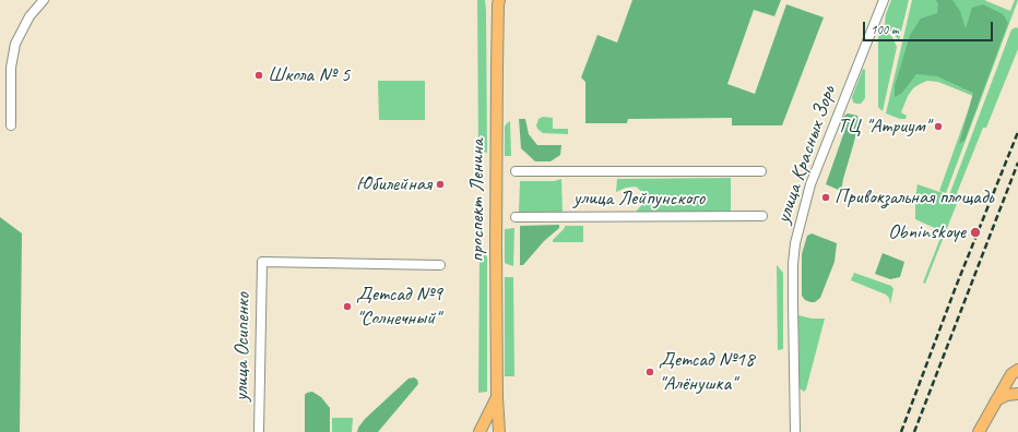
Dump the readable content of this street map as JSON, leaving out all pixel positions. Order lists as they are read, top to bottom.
{
  "streets": {
    "main road": ["проспект Ленина"],
    "street": ["улица Красных Зорь", "улица Лейпунского", "улица Осипенко"]
  },
  "places": [
    "Школа № 5",
    "ТЦ \"Атриум\"",
    "Юбилейная",
    "Привокзальная площадь",
    "Obninskoye",
    "Детсад №9 \"Солнечный\"",
    "Детсад №18 \"Алёнушка\""
  ],
  "scale_bar": "100 m"
}
